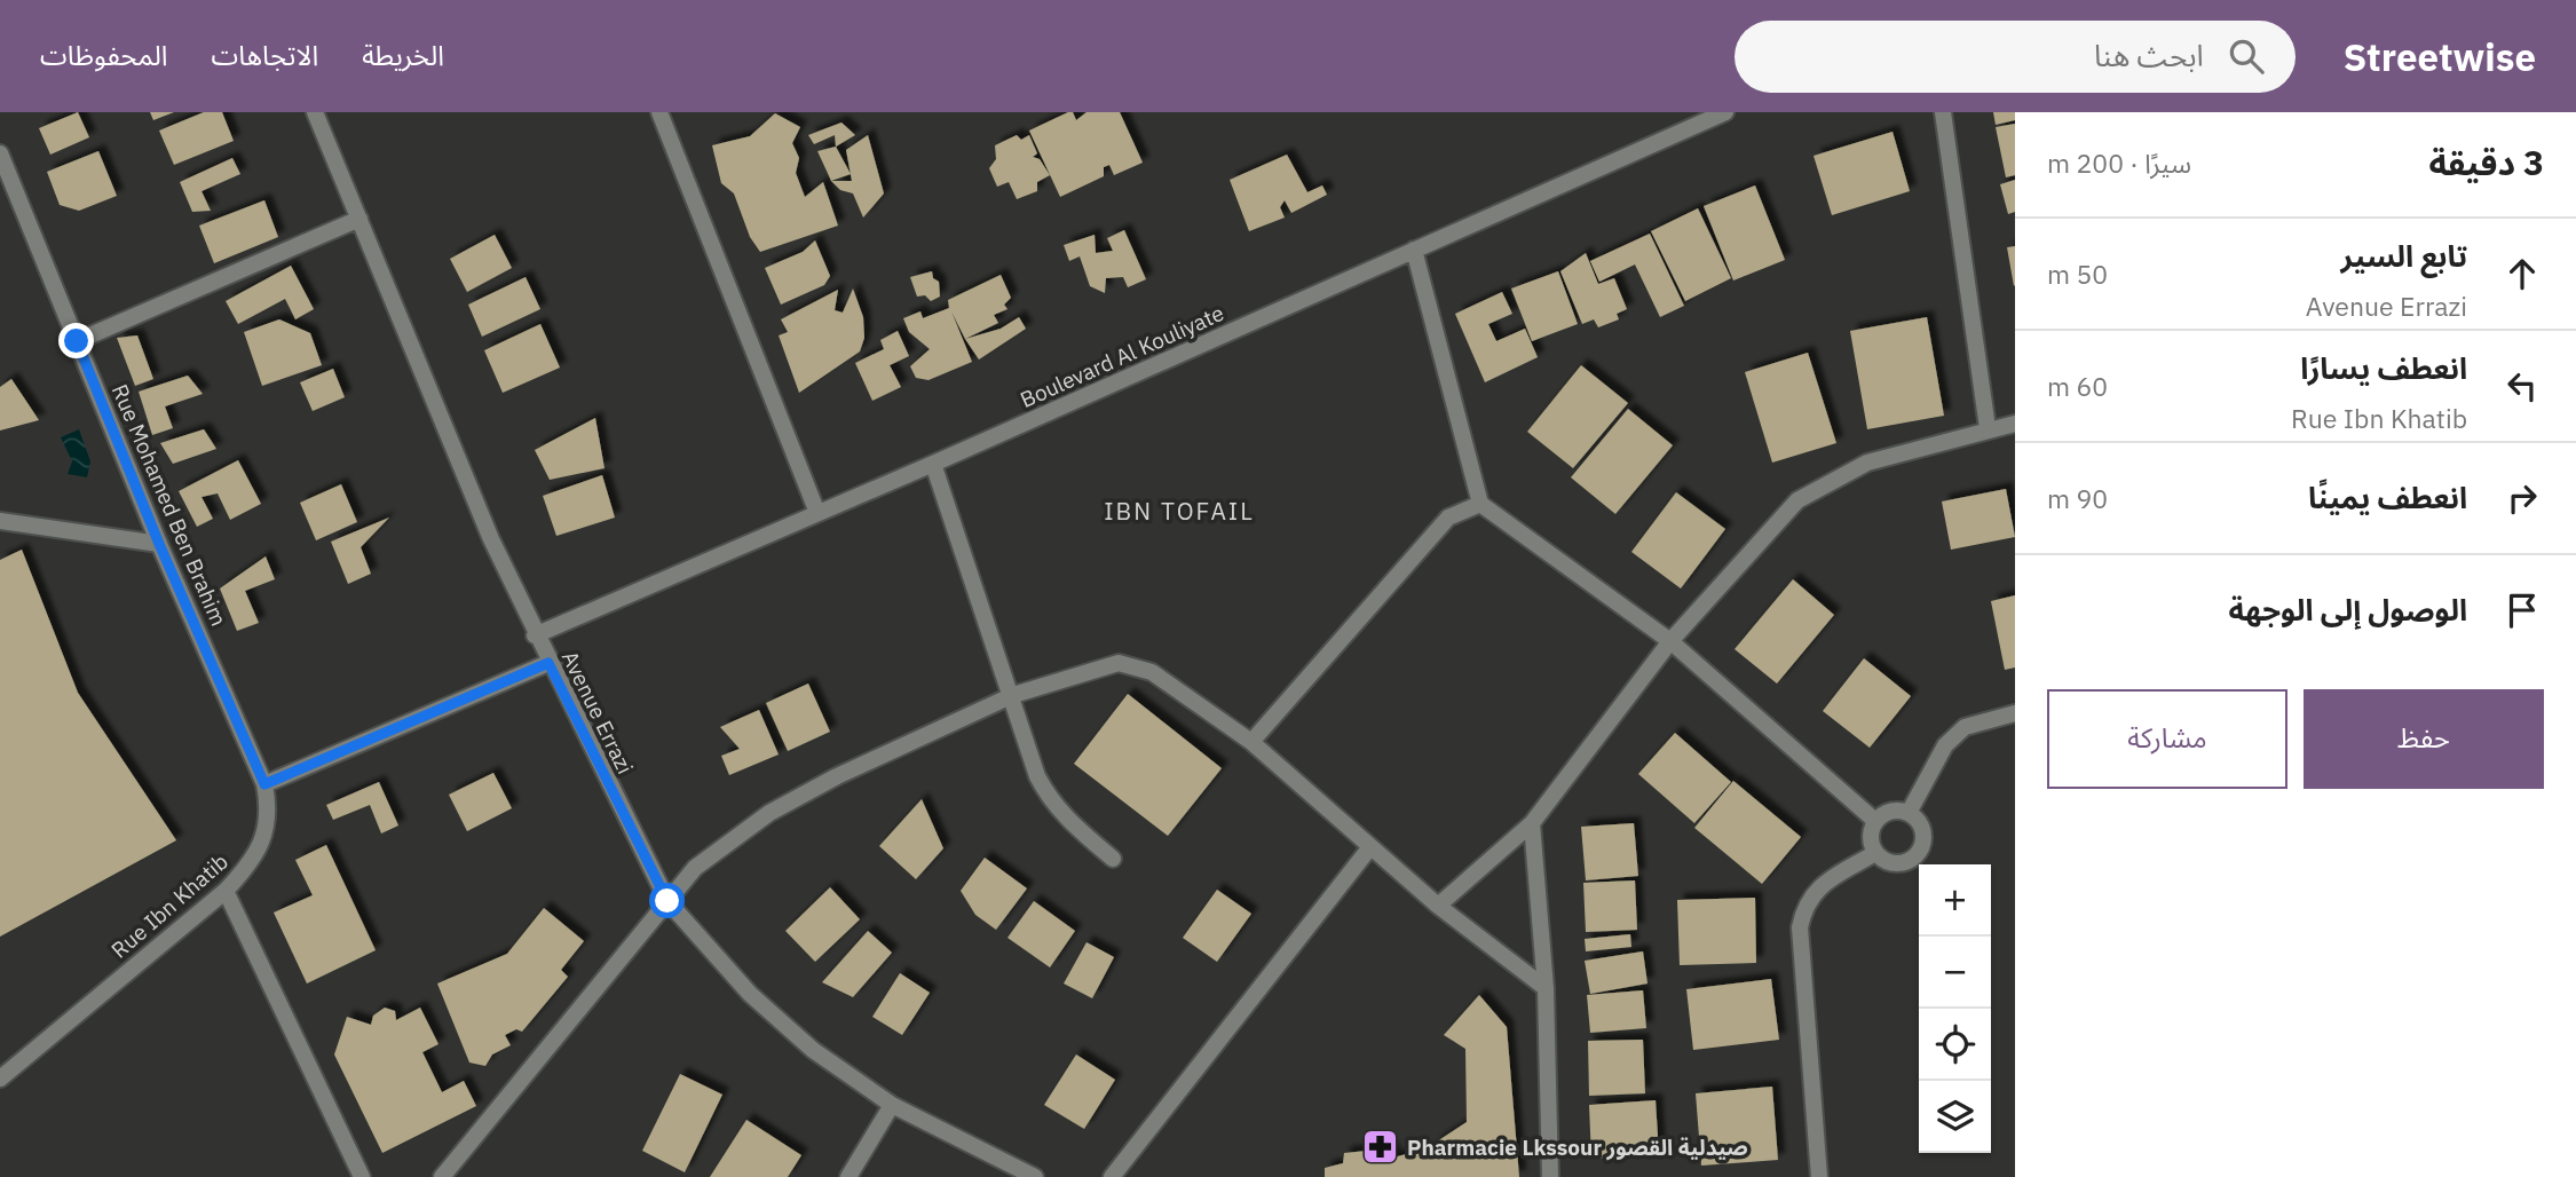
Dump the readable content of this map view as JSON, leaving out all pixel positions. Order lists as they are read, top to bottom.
{
  "streets": {
    "street": [
      "Boulevard Al Kouliyate",
      "Rue Mohamed Ben Brahim",
      "Avenue Errazi",
      "Rue Ibn Khatib"
    ]
  },
  "crossings": [
    ["Boulevard Al Kouliyate", "Avenue Errazi"],
    ["Rue Mohamed Ben Brahim", "Rue Ibn Khatib"]
  ],
  "districts": ["IBN TOFAIL"],
  "places": {
    "pharmacy": ["Pharmacie Lkssour صيدلية القصور"]
  },
  "page": {
    "header": "Streetwise",
    "search": "ابحث هنا",
    "nav": ["الخريطة", "الاتجاهات", "المحفوظات"],
    "heading": ["3 دقيقة", "سيرًا · 200 m"],
    "list": [
      ["تابع السير", "Avenue Errazi", "50 m"],
      ["انعطف يسارًا", "Rue Ibn Khatib", "60 m"],
      ["انعطف يمينًا", "90 m"],
      "الوصول إلى الوجهة"
    ],
    "buttons": ["حفظ", "مشاركة"],
    "map_buttons": ["+", "−"]
  }
}
